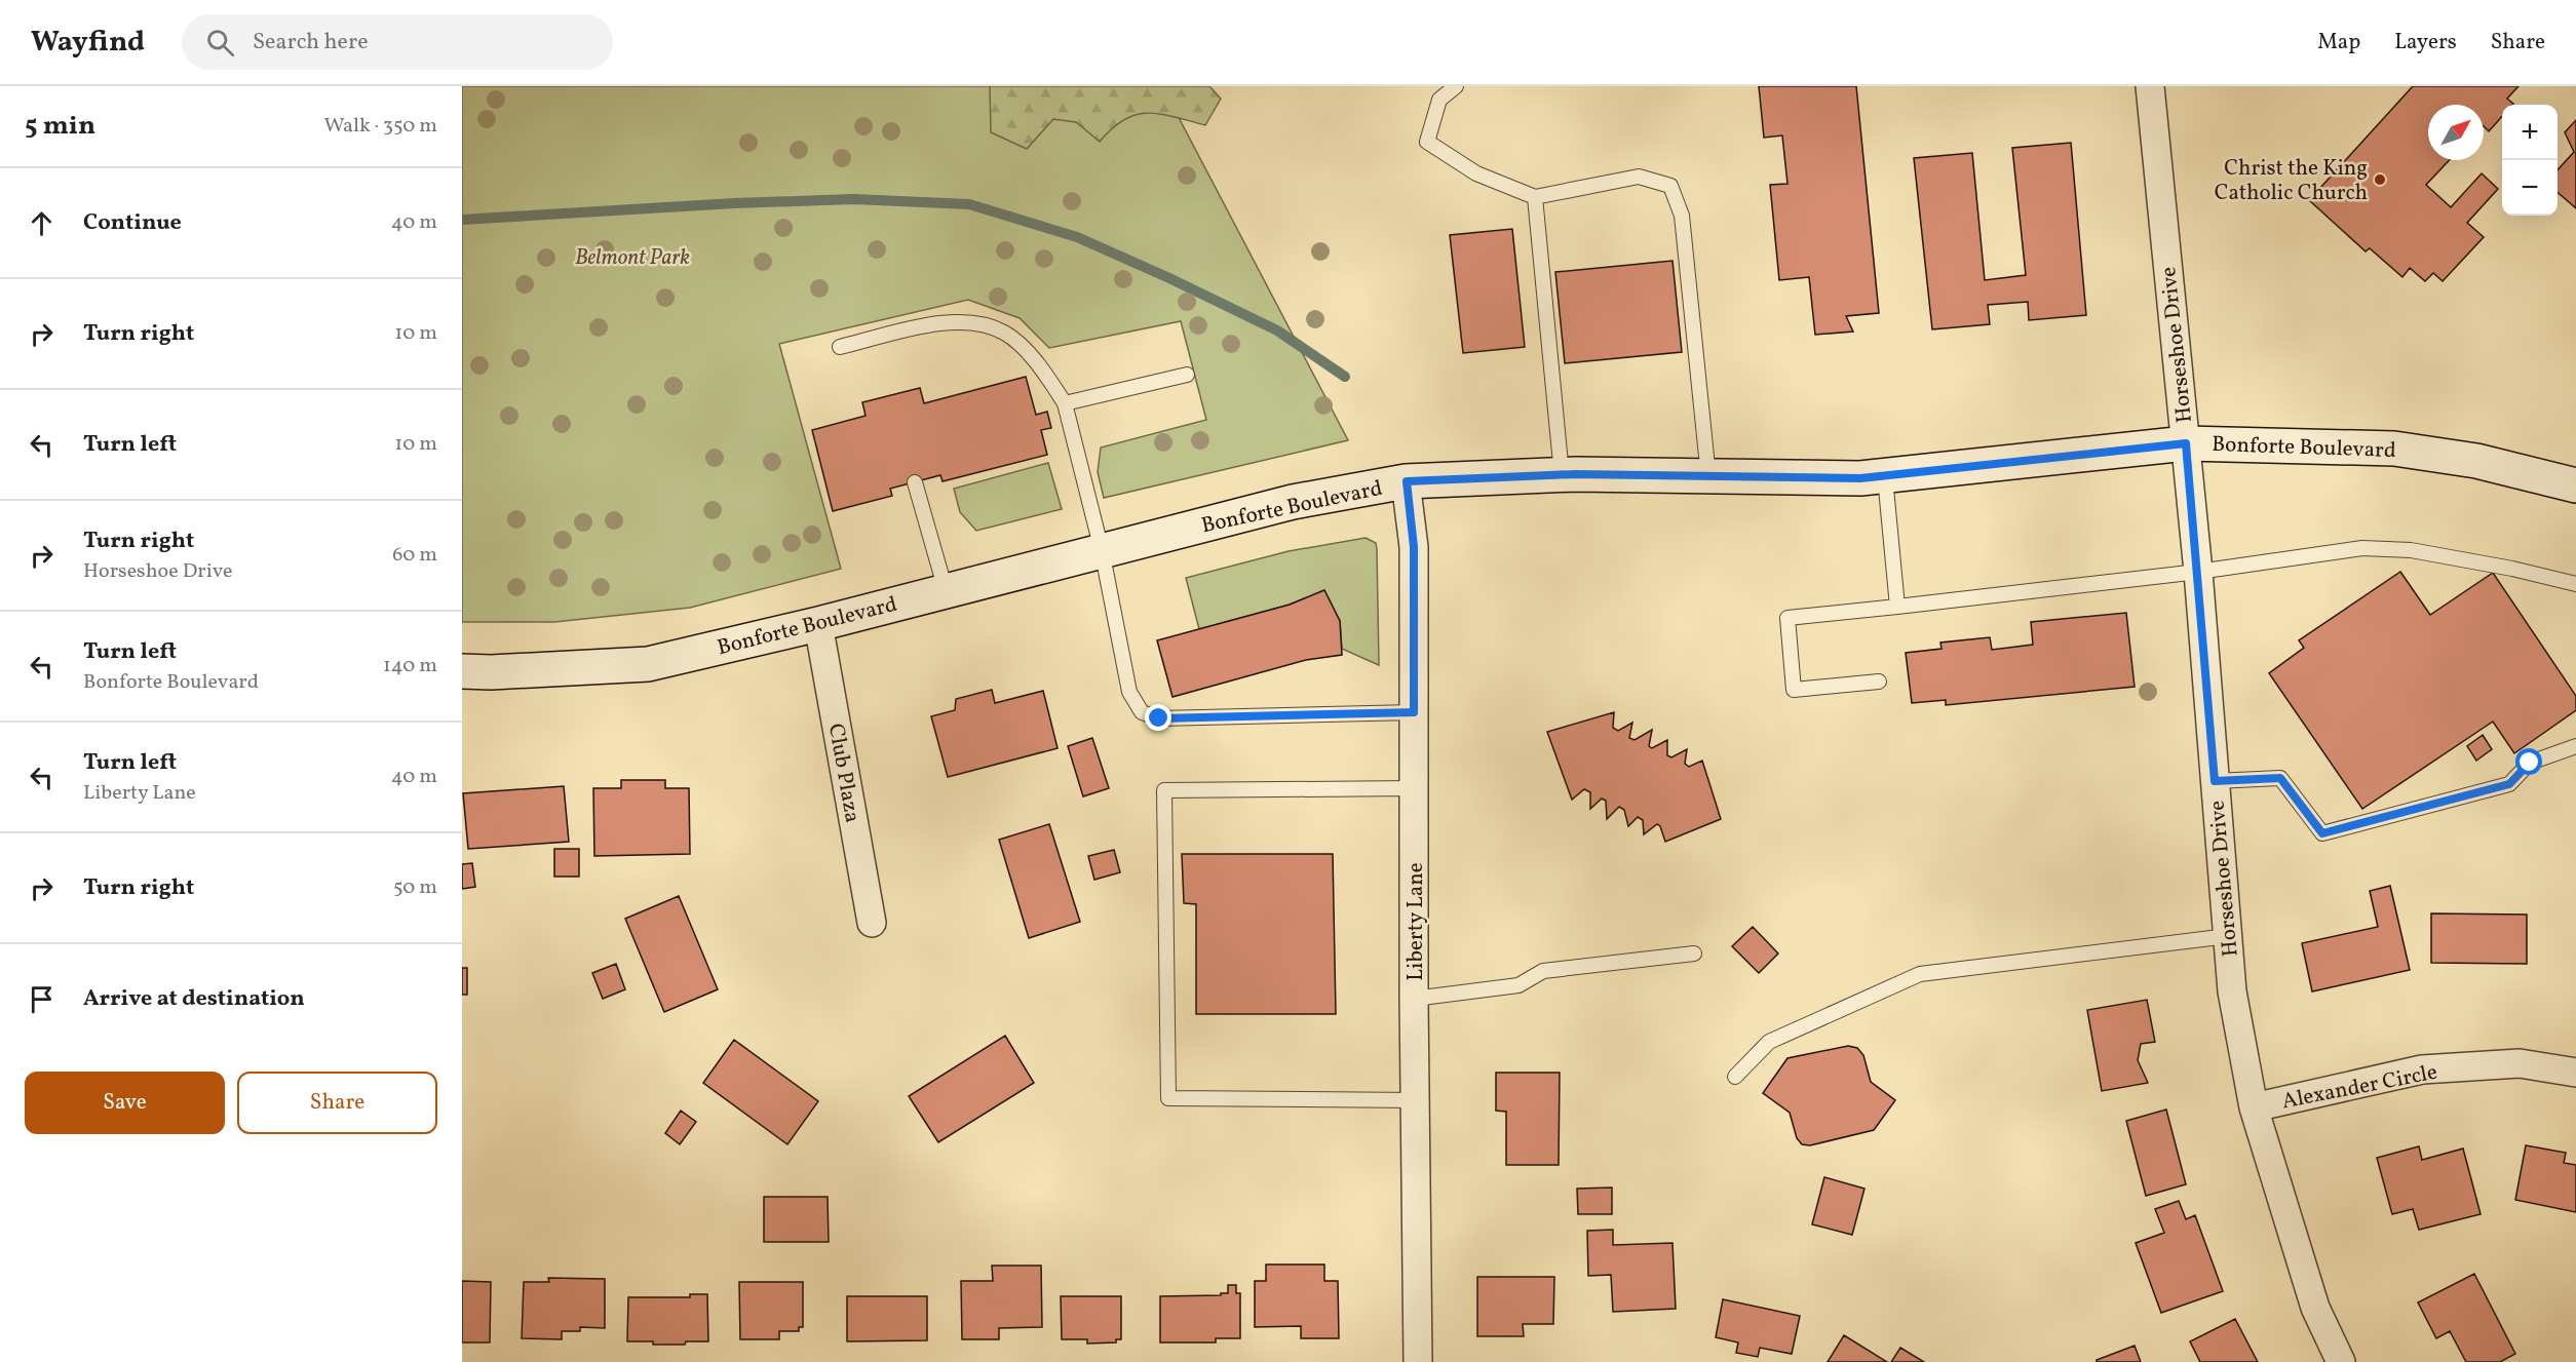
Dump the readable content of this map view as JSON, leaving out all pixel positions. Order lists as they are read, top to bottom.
{
  "streets": {
    "main road": ["Bonforte Boulevard"],
    "street": [
      "Horseshoe Drive",
      "Club Plaza",
      "Liberty Lane",
      "Alexander Circle"
    ]
  },
  "crossings": [
    ["Horseshoe Drive", "Bonforte Boulevard"],
    ["Horseshoe Drive", "Alexander Circle"],
    ["Bonforte Boulevard", "Club Plaza"],
    ["Bonforte Boulevard", "Liberty Lane"]
  ],
  "parks": ["Belmont Park"],
  "places": ["Christ the King Catholic Church"],
  "north": "top right",
  "page": {
    "header": "Wayfind",
    "search": "Search here",
    "nav": ["Map", "Layers", "Share"],
    "heading": ["5 min", "Walk · 350 m"],
    "map_buttons": ["+", "−"],
    "list": [
      ["Continue", "40 m"],
      ["Turn right", "10 m"],
      ["Turn left", "10 m"],
      ["Turn right", "Horseshoe Drive", "60 m"],
      ["Turn left", "Bonforte Boulevard", "140 m"],
      ["Turn left", "Liberty Lane", "40 m"],
      ["Turn right", "50 m"],
      "Arrive at destination"
    ],
    "buttons": ["Save", "Share"]
  }
}
